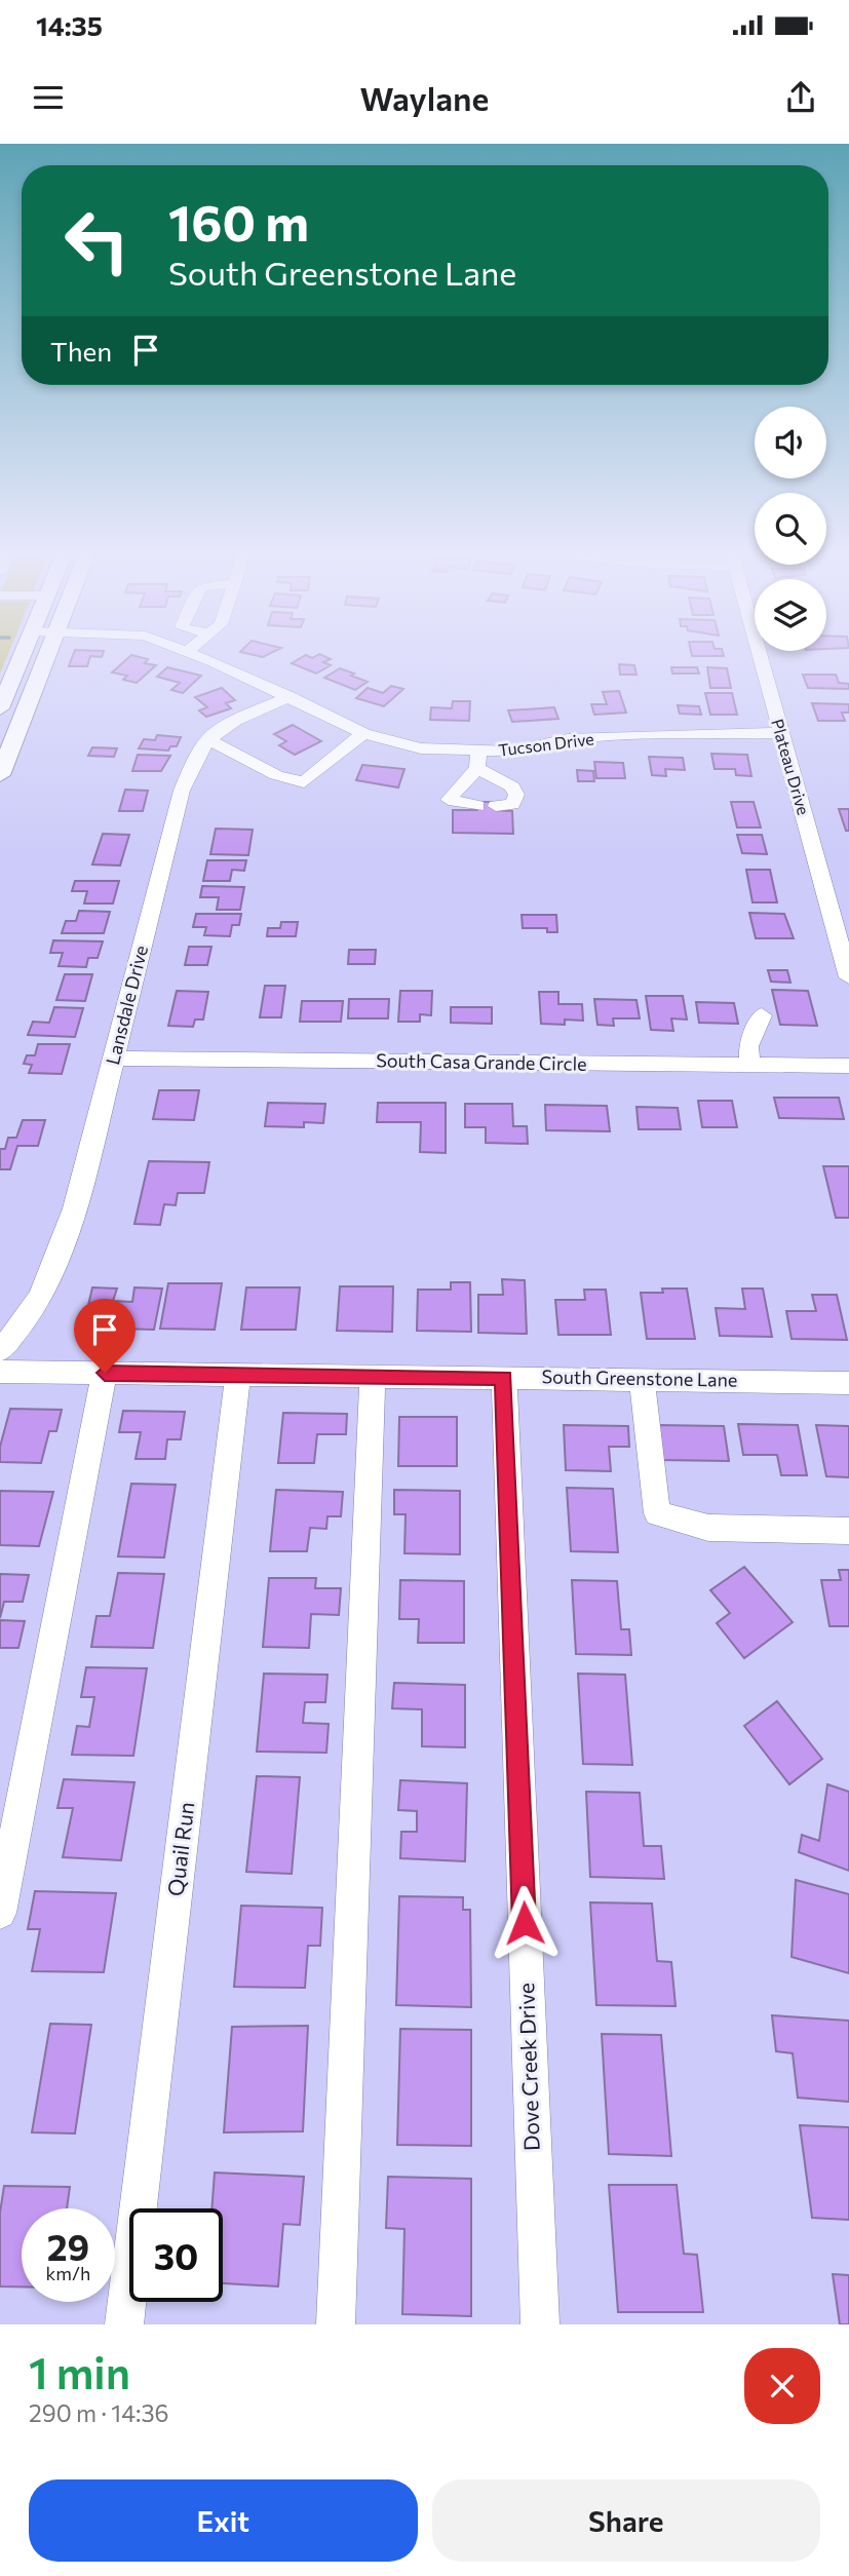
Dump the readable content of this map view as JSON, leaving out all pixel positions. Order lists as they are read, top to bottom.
{
  "streets": {
    "street": [
      "Tucson Drive",
      "Plateau Drive",
      "Lansdale Drive",
      "South Casa Grande Circle",
      "South Greenstone Lane",
      "Quail Run",
      "Dove Creek Drive"
    ]
  },
  "crossings": [
    ["Tucson Drive", "Plateau Drive"],
    ["Tucson Drive", "Lansdale Drive"],
    ["Lansdale Drive", "South Casa Grande Circle"],
    ["South Greenstone Lane", "Quail Run"],
    ["South Greenstone Lane", "Dove Creek Drive"]
  ],
  "page": {
    "status": "14:35",
    "header": "Waylane",
    "turn": ["160 m", "South Greenstone Lane"],
    "then": "Then",
    "speed": "29 km/h",
    "limit": "30",
    "heading": ["1 min", "290 m · 14:36"],
    "buttons": ["Exit", "Share"]
  }
}
